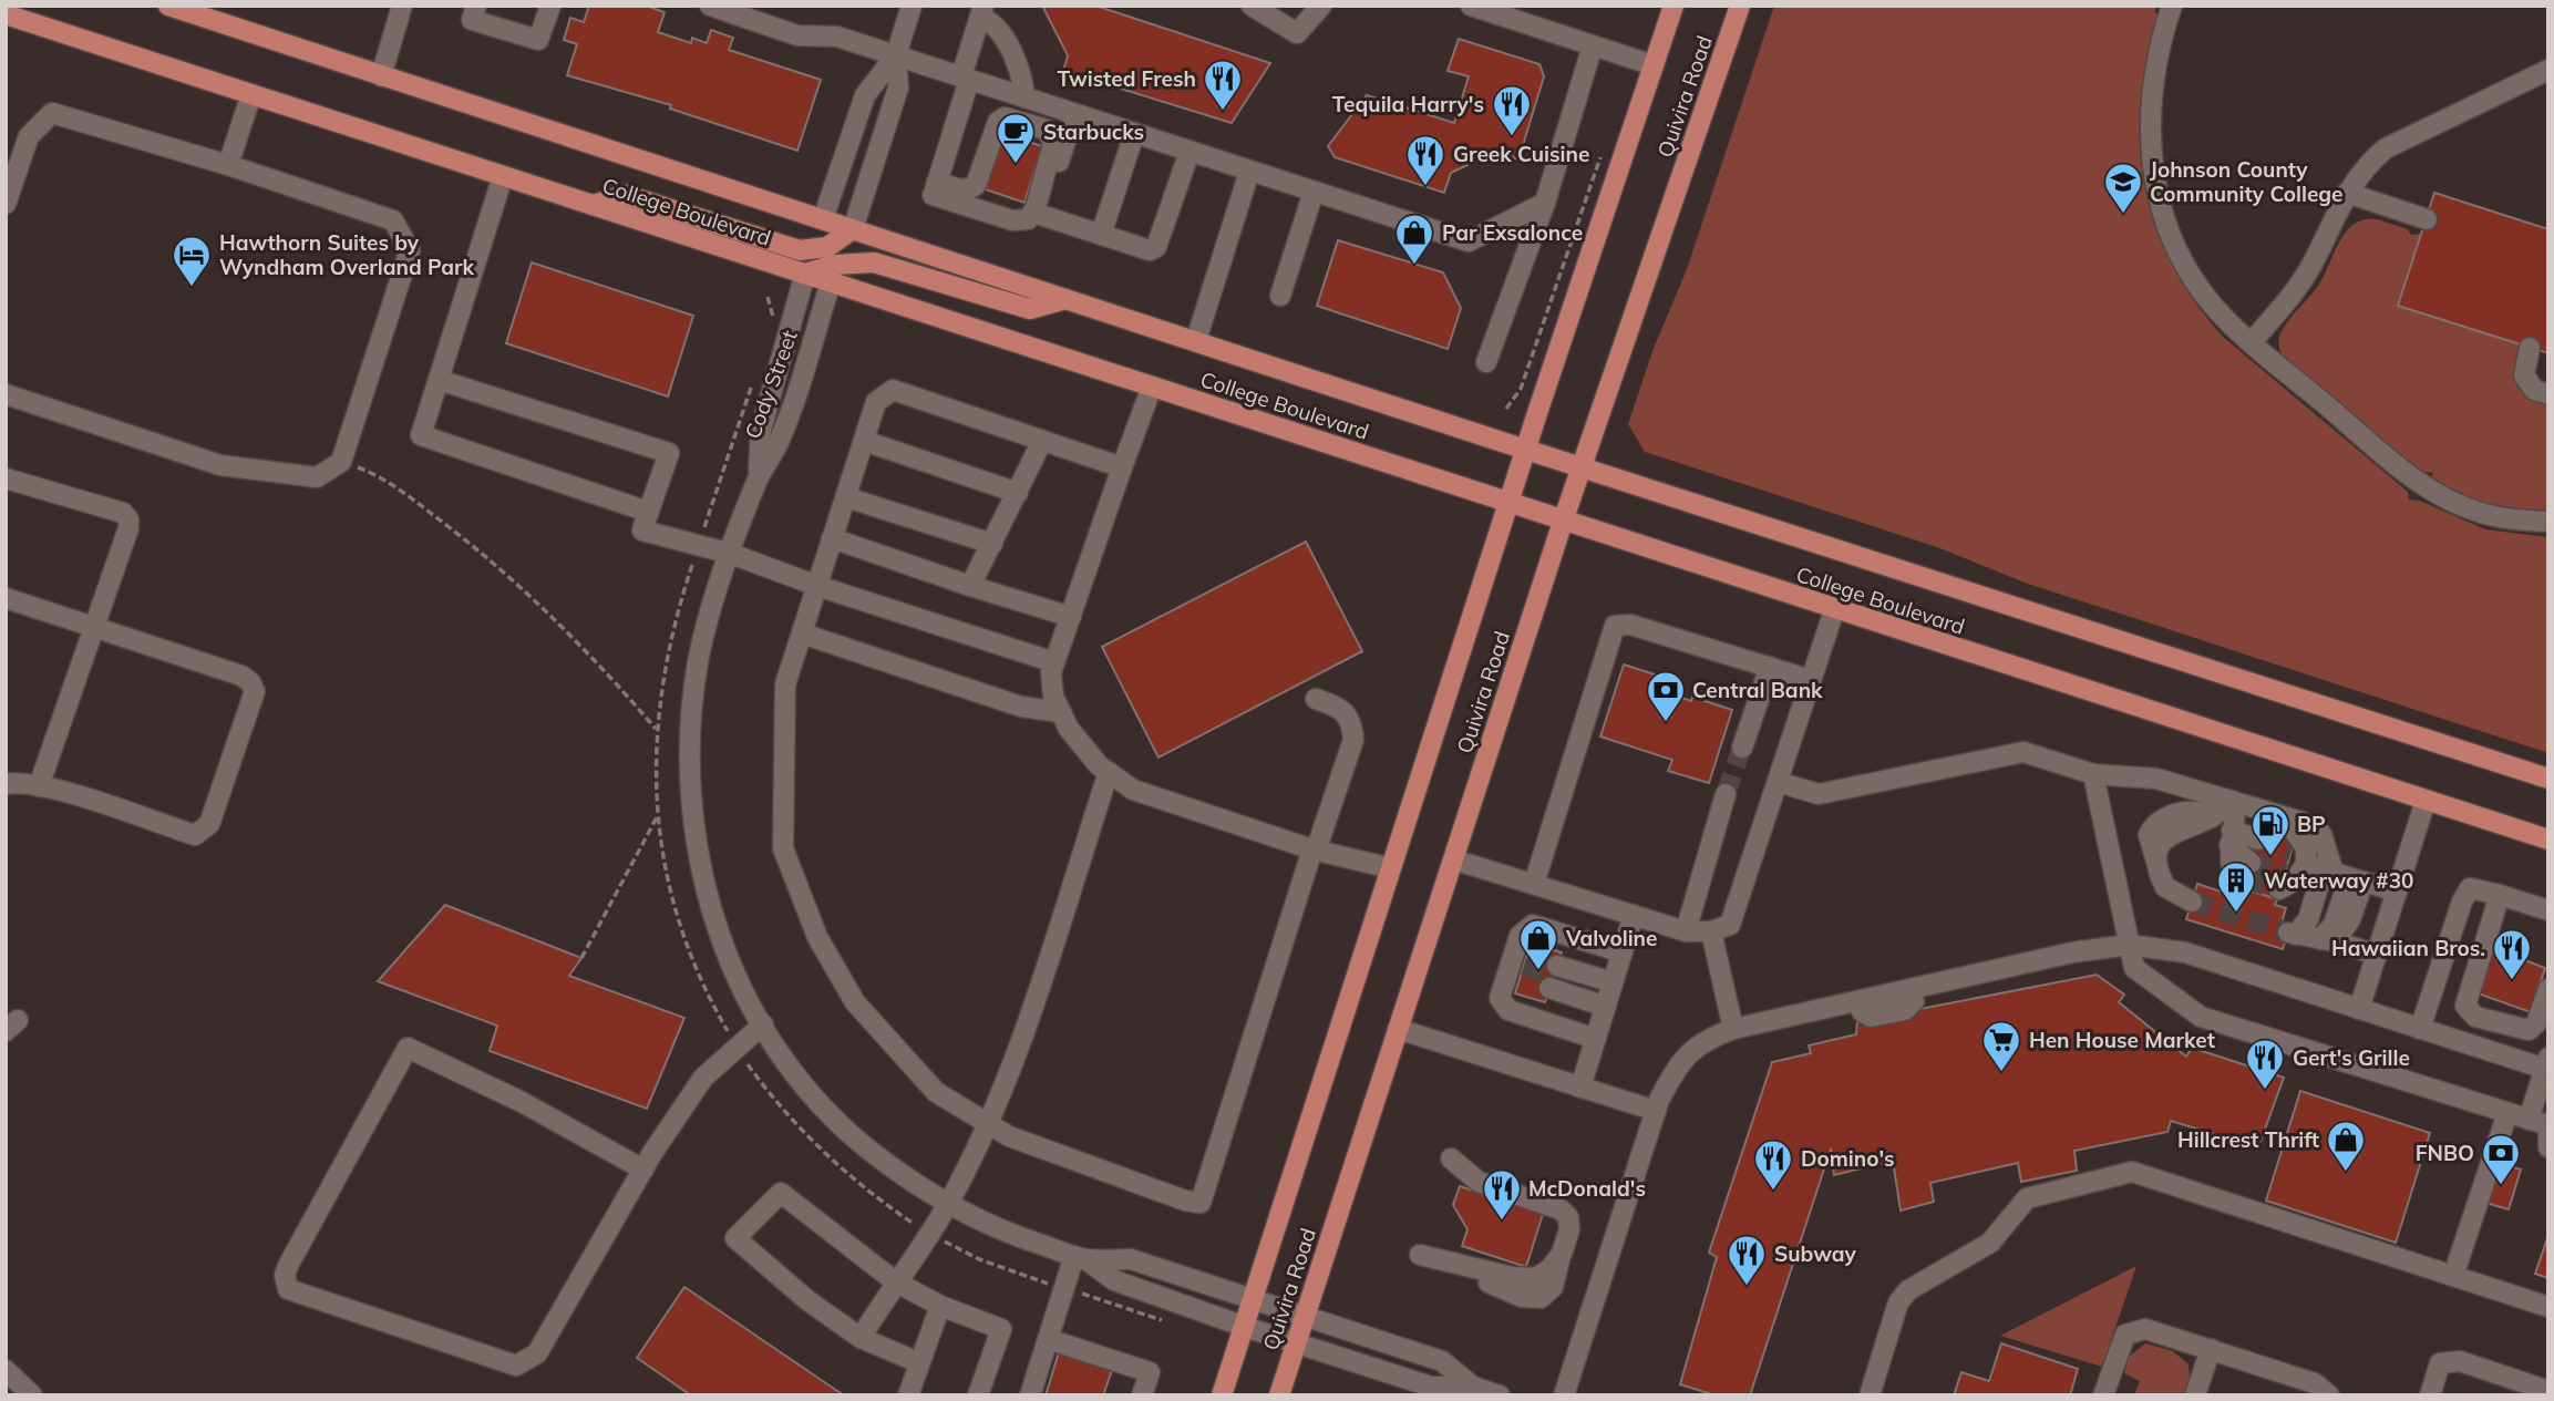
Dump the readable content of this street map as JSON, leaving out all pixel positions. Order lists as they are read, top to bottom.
{
  "streets": {
    "main road": ["Quivira Road", "College Boulevard"],
    "street": ["Cody Street"]
  },
  "crossings": [
    ["Quivira Road", "College Boulevard"],
    ["College Boulevard", "Cody Street"]
  ],
  "places": {
    "restaurant": [
      "Twisted Fresh",
      "Tequila Harry's",
      "Greek Cuisine",
      "Hawaiian Bros.",
      "Gert's Grille",
      "Domino's",
      "McDonald's",
      "Subway"
    ],
    "cafe": ["Starbucks"],
    "school or university": ["Johnson County Community College"],
    "shop": ["Par Exsalonce", "Valvoline", "Hillcrest Thrift"],
    "hotel": ["Hawthorn Suites by Wyndham Overland Park"],
    "bank": ["Central Bank", "FNBO"],
    "fuel station": ["BP"],
    "building": ["Waterway #30"],
    "supermarket": ["Hen House Market"]
  }
}
